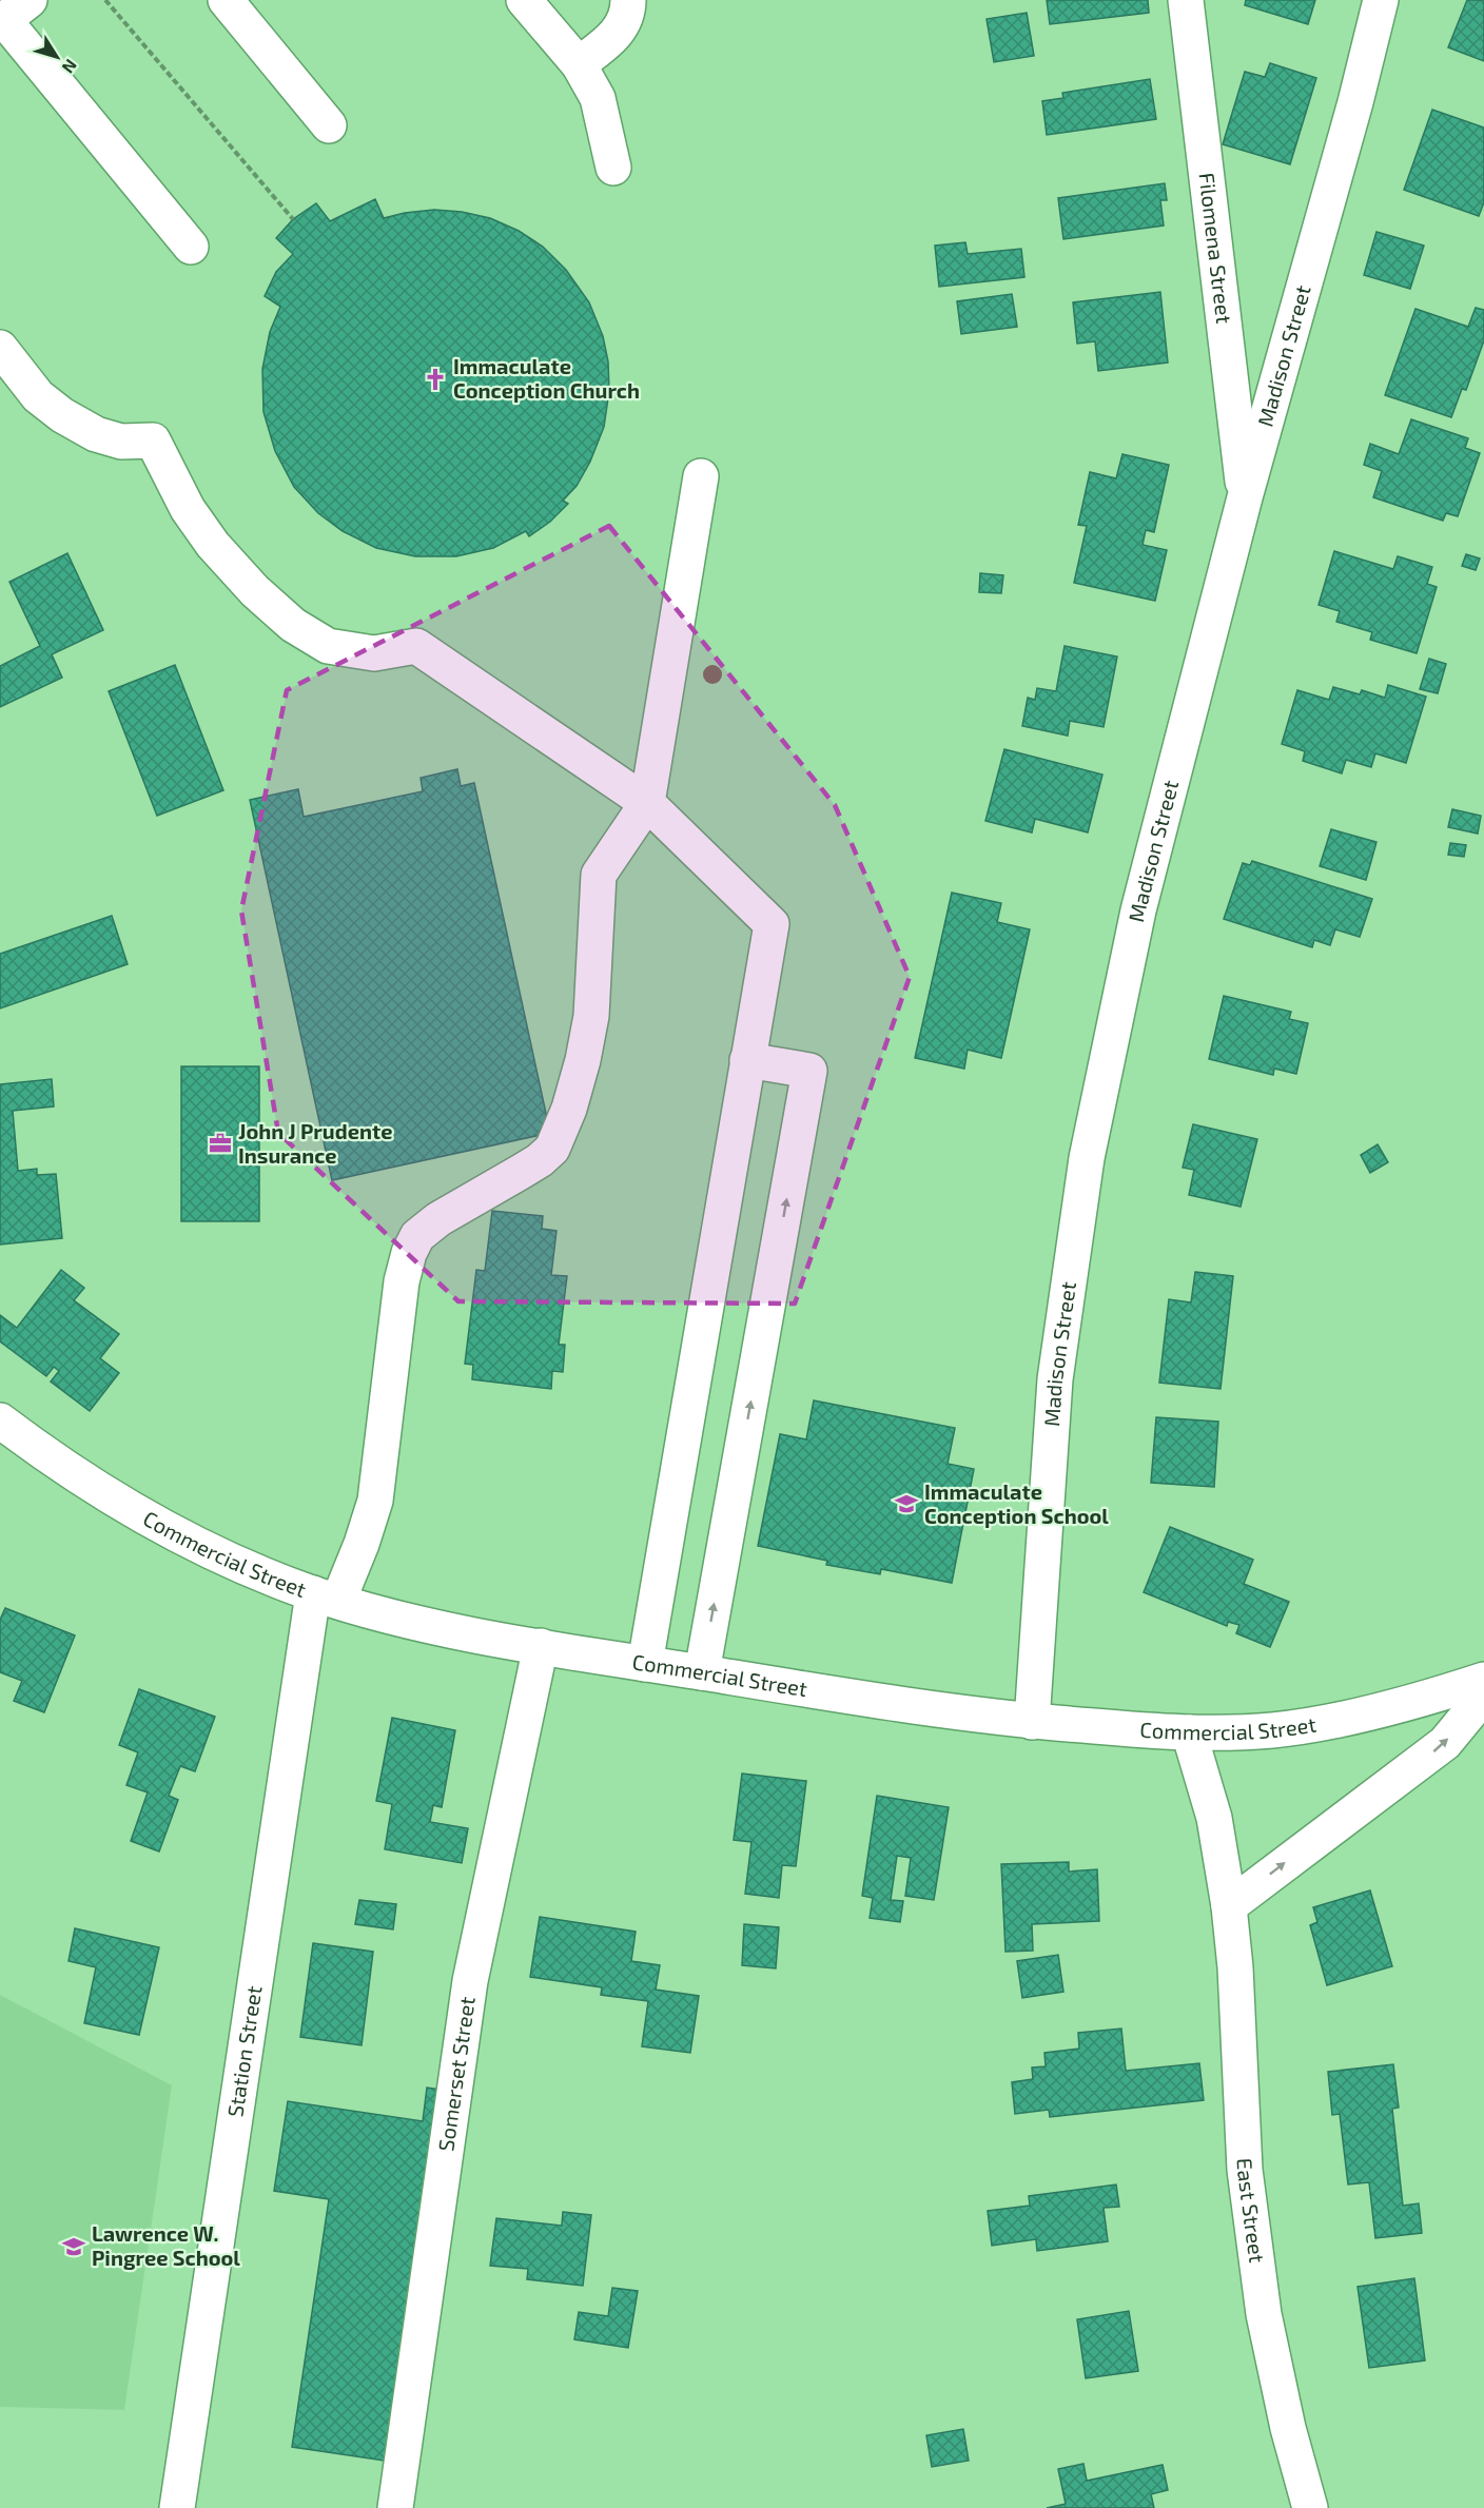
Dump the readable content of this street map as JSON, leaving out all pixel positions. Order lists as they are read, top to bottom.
{
  "streets": {
    "street": [
      "Filomena Street",
      "Madison Street",
      "Commercial Street",
      "Station Street",
      "Somerset Street",
      "East Street"
    ]
  },
  "crossings": [
    ["Filomena Street", "Madison Street"],
    ["Madison Street", "Commercial Street"],
    ["Commercial Street", "Station Street"],
    ["Commercial Street", "Somerset Street"],
    ["Commercial Street", "East Street"]
  ],
  "places": {
    "church": ["Immaculate Conception Church"],
    "office": ["John J Prudente Insurance"],
    "school or university": ["Immaculate Conception School", "Lawrence W. Pingree School"]
  },
  "north": "bottom right"
}
